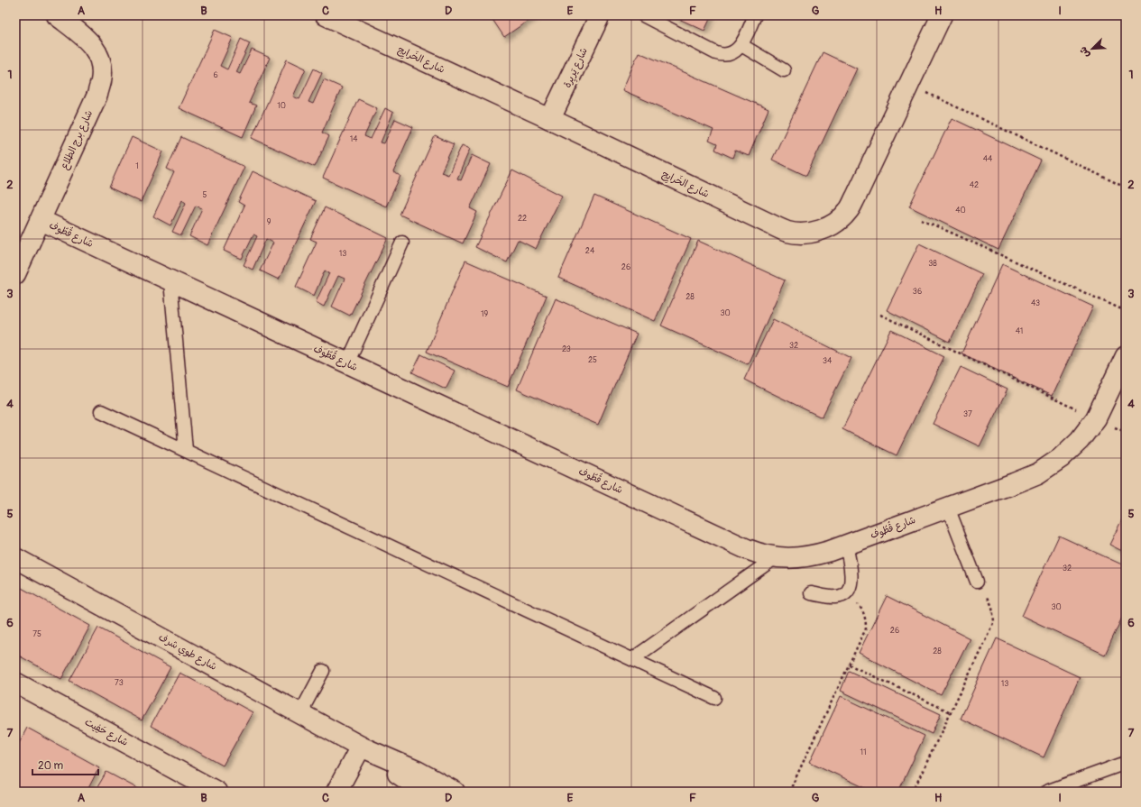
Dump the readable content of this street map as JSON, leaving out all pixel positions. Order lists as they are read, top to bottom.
{
  "streets": {
    "street": [
      "شارع الخَرايِج",
      "شارع يَريِرة",
      "شارع برج الطلاع",
      "شارع قُطُوف",
      "شارع طوي شرف",
      "شارع حَفِيت"
    ]
  },
  "crossings": [
    ["شارع الخَرايِج", "شارع يَريِرة"],
    ["شارع برج الطلاع", "شارع قُطُوف"]
  ],
  "house_numbers": [
    "6",
    "10",
    "14",
    "44",
    "1",
    "42",
    "5",
    "40",
    "22",
    "9",
    "24",
    "13",
    "38",
    "26",
    "36",
    "28",
    "43",
    "30",
    "19",
    "41",
    "32",
    "23",
    "25",
    "34",
    "37",
    "32",
    "30",
    "26",
    "75",
    "28",
    "73",
    "13",
    "11"
  ],
  "scale_bar": "20 m",
  "north": "bottom left",
  "grid": {
    "columns": [
      "A",
      "B",
      "C",
      "D",
      "E",
      "F",
      "G",
      "H",
      "I"
    ],
    "rows": [
      "1",
      "2",
      "3",
      "4",
      "5",
      "6",
      "7"
    ]
  }
}
